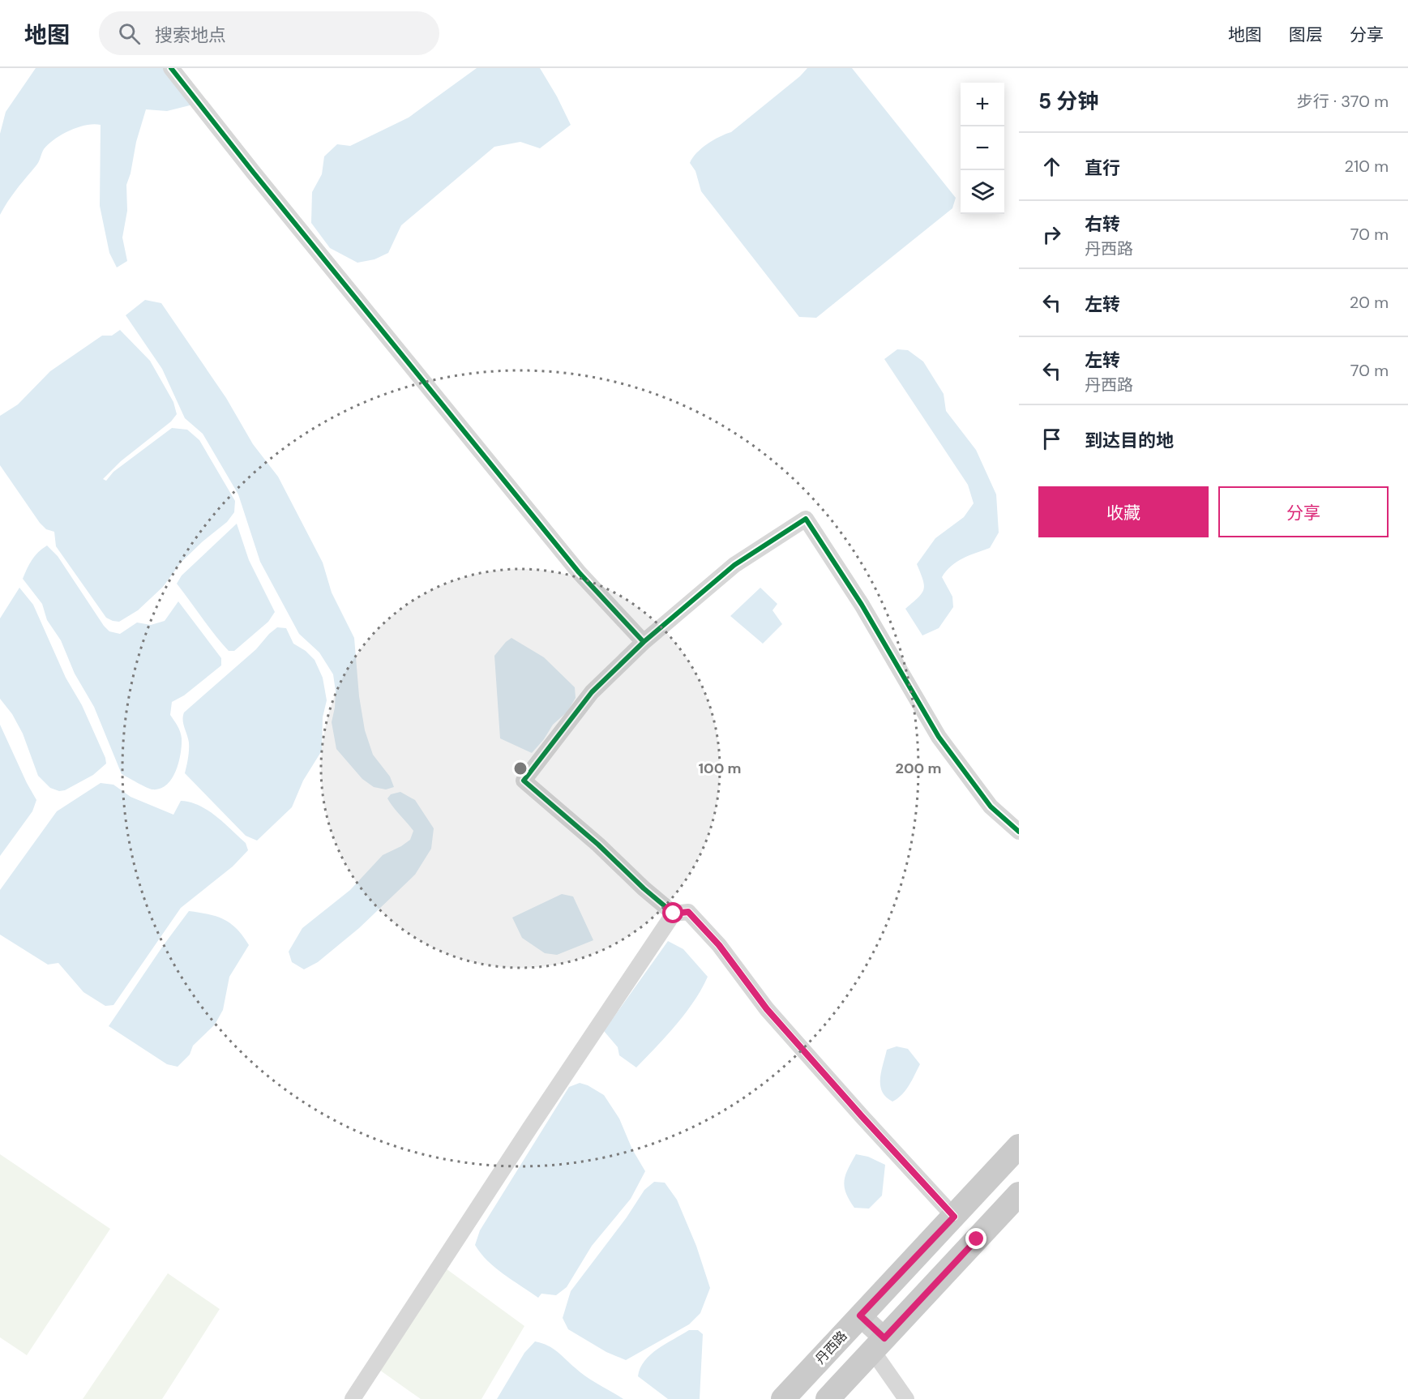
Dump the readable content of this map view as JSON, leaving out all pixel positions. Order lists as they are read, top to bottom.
{
  "streets": {
    "main road": ["丹西路"]
  },
  "page": {
    "header": "地图",
    "search": "搜索地点",
    "nav": ["地图", "图层", "分享"],
    "heading": ["5 分钟", "步行 · 370 m"],
    "map_buttons": ["+", "−"],
    "list": [
      ["直行", "210 m"],
      ["右转", "丹西路", "70 m"],
      ["左转", "20 m"],
      ["左转", "丹西路", "70 m"],
      "到达目的地"
    ],
    "buttons": ["收藏", "分享"]
  },
  "rings": ["100 m", "200 m"]
}
